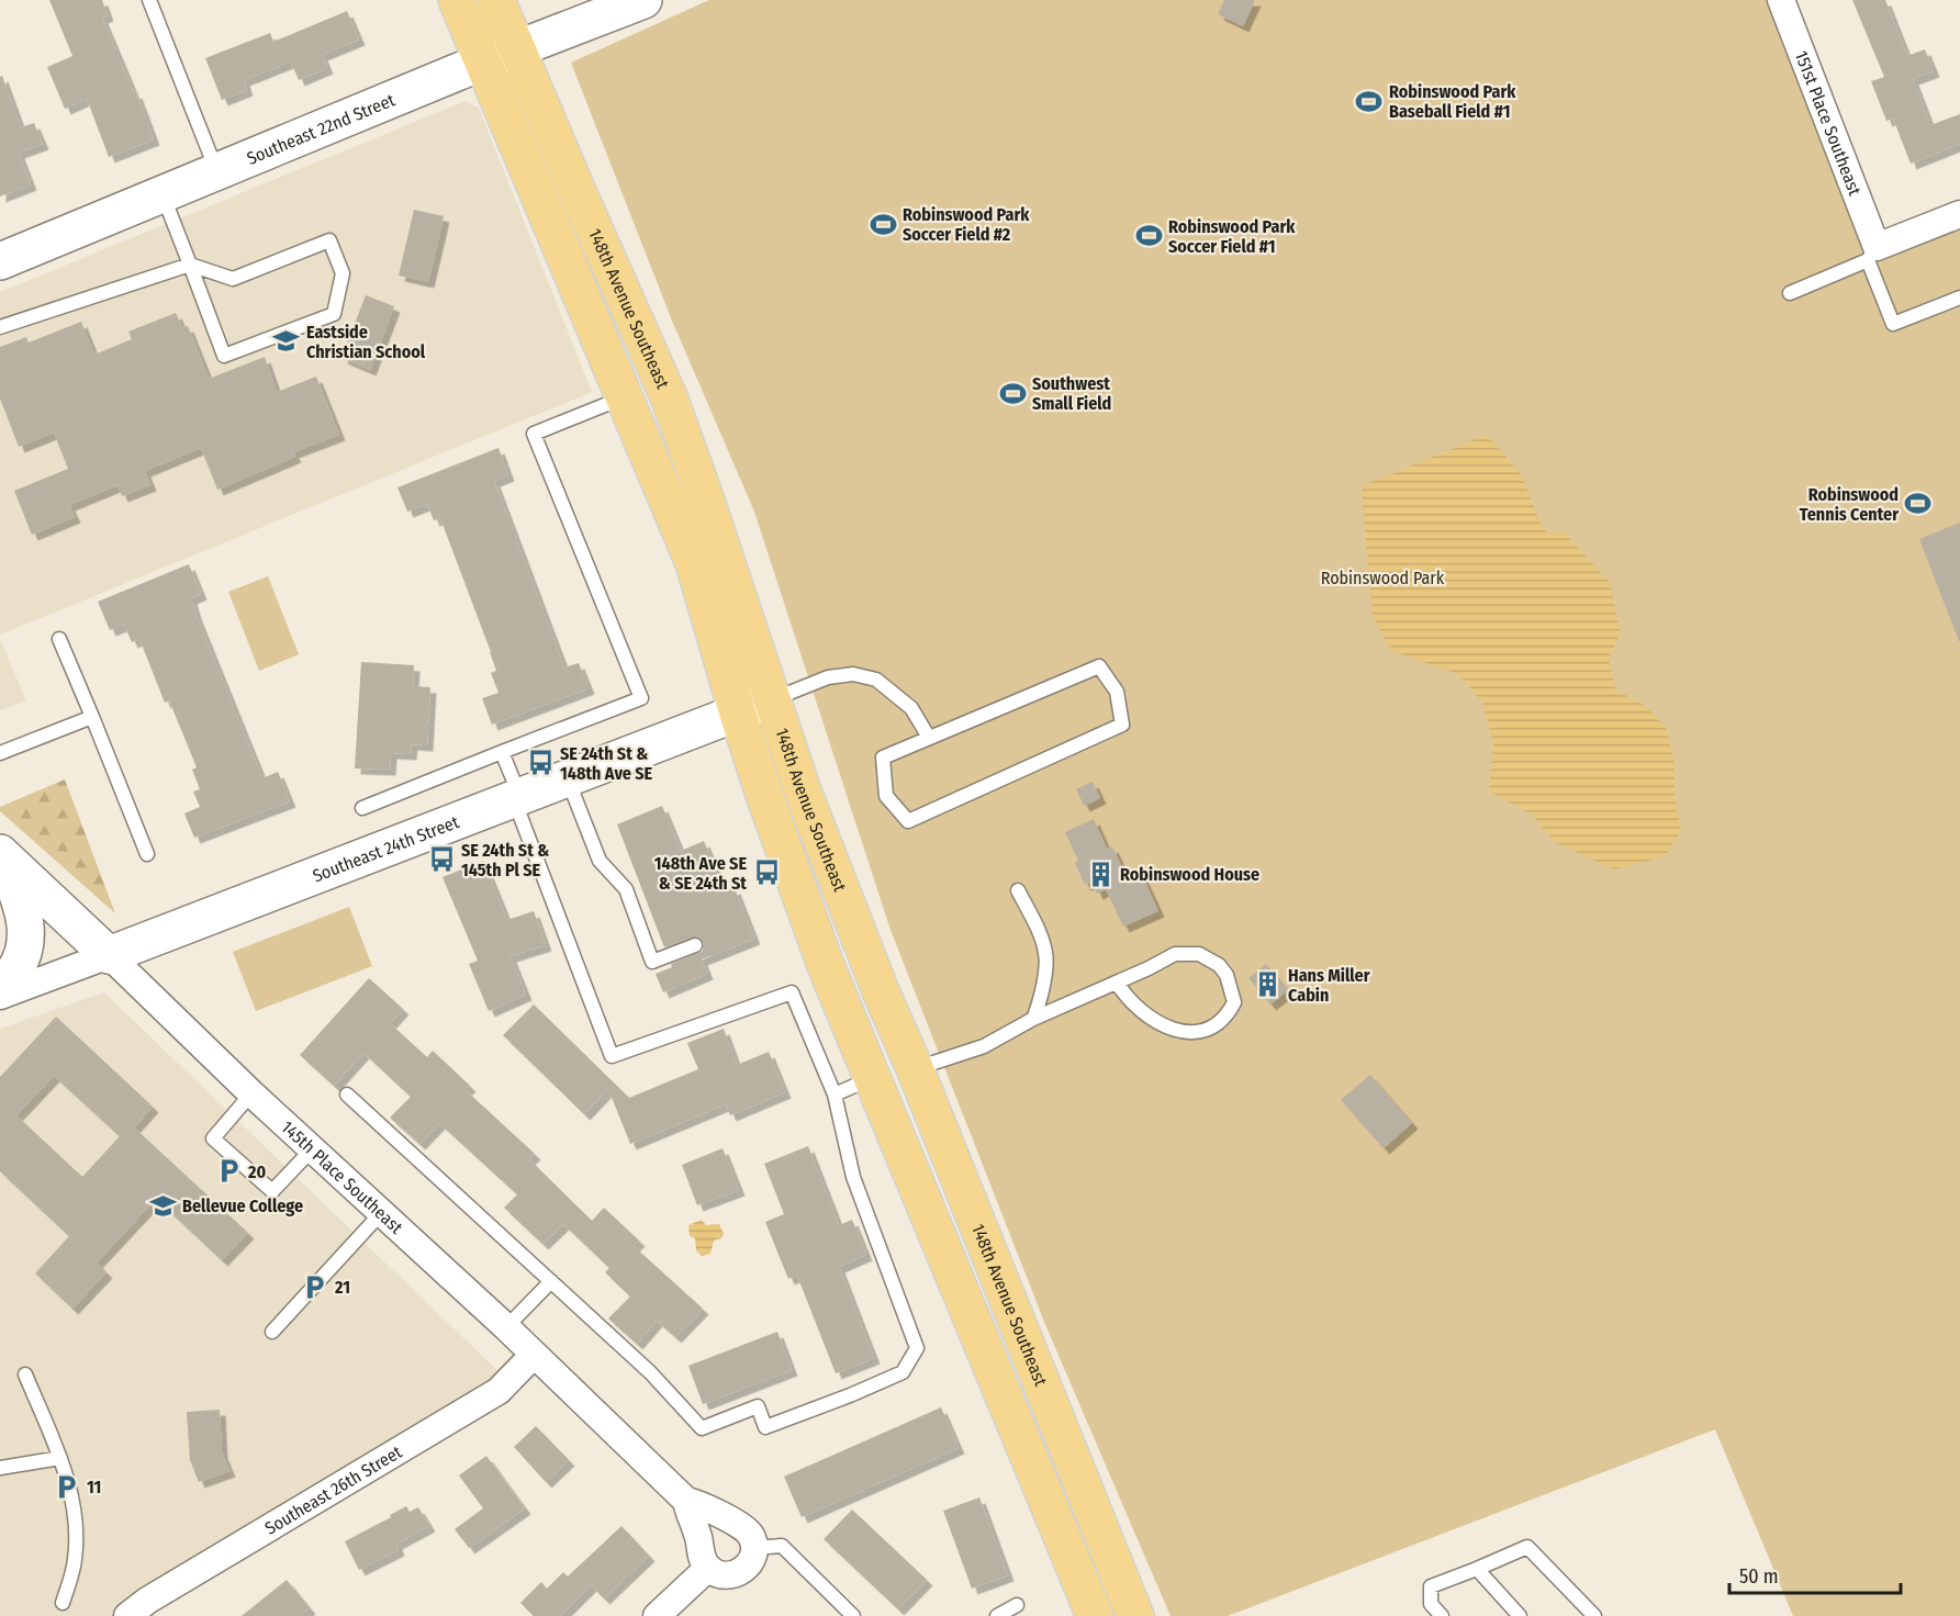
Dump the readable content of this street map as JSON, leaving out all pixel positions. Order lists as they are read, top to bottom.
{
  "streets": {
    "main road": ["148th Avenue Southeast"],
    "street": [
      "151st Place Southeast",
      "Southeast 22nd Street",
      "Southeast 24th Street",
      "145th Place Southeast",
      "Southeast 26th Street"
    ]
  },
  "crossings": [
    ["Southeast 22nd Street", "148th Avenue Southeast"],
    ["148th Avenue Southeast", "Southeast 24th Street"],
    ["Southeast 24th Street", "145th Place Southeast"],
    ["145th Place Southeast", "Southeast 26th Street"]
  ],
  "parks": ["Robinswood Park"],
  "places": {
    "sports": [
      "Robinswood Park Baseball Field #1",
      "Robinswood Park Soccer Field #2",
      "Robinswood Park Soccer Field #1",
      "Southwest Small Field",
      "Robinswood Tennis Center"
    ],
    "school or university": ["Eastside Christian School", "Bellevue College"],
    "bus stop": ["SE 24th St & 148th Ave SE", "SE 24th St & 145th Pl SE", "148th Ave SE & SE 24th St"],
    "building": ["Robinswood House", "Hans Miller Cabin"],
    "parking": ["20", "21", "11"]
  },
  "scale_bar": "50 m"
}
